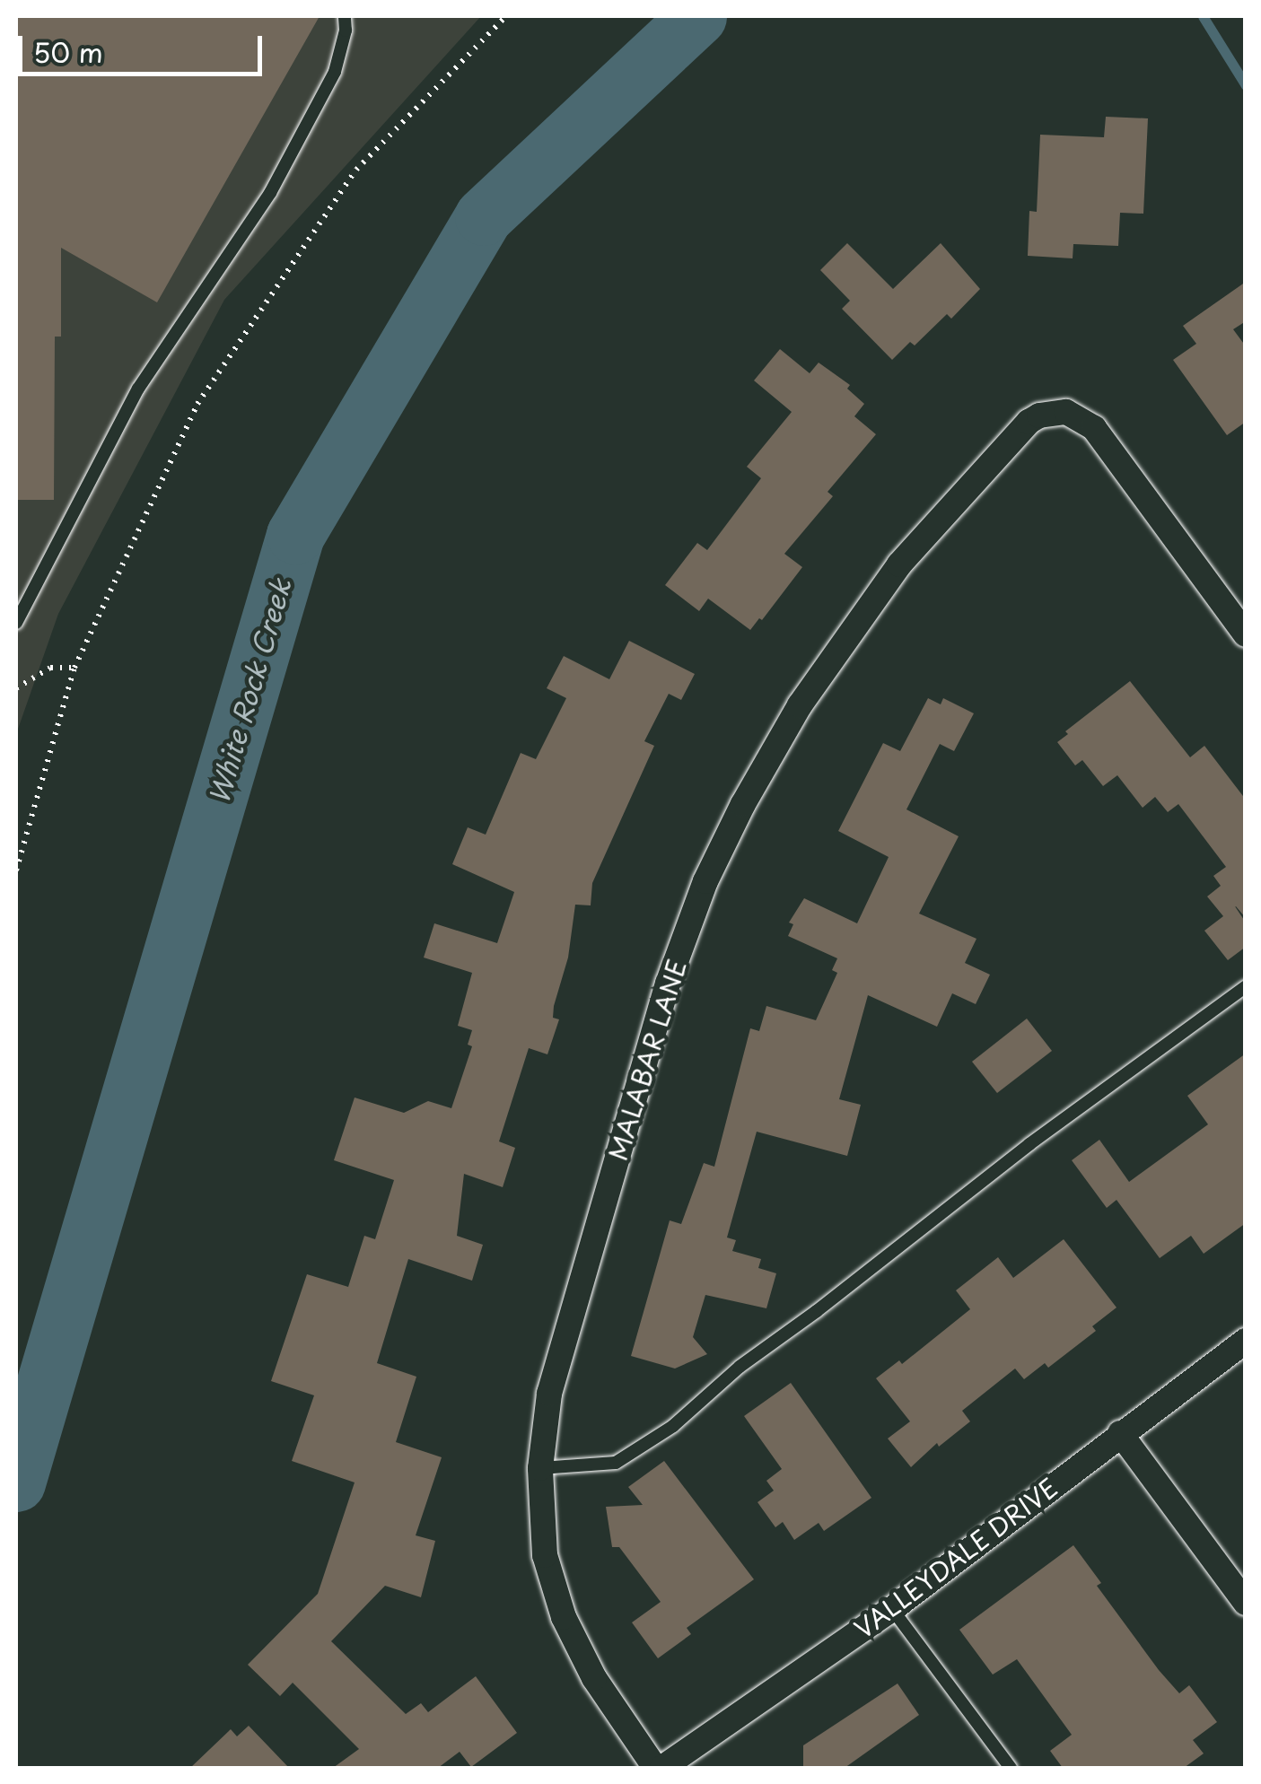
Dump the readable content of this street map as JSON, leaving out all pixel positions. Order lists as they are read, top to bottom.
{
  "streets": {
    "street": ["MALABAR LANE", "VALLEYDALE DRIVE"]
  },
  "crossings": [
    ["MALABAR LANE", "VALLEYDALE DRIVE"]
  ],
  "water": ["White Rock Creek"],
  "scale_bar": "50 m"
}
